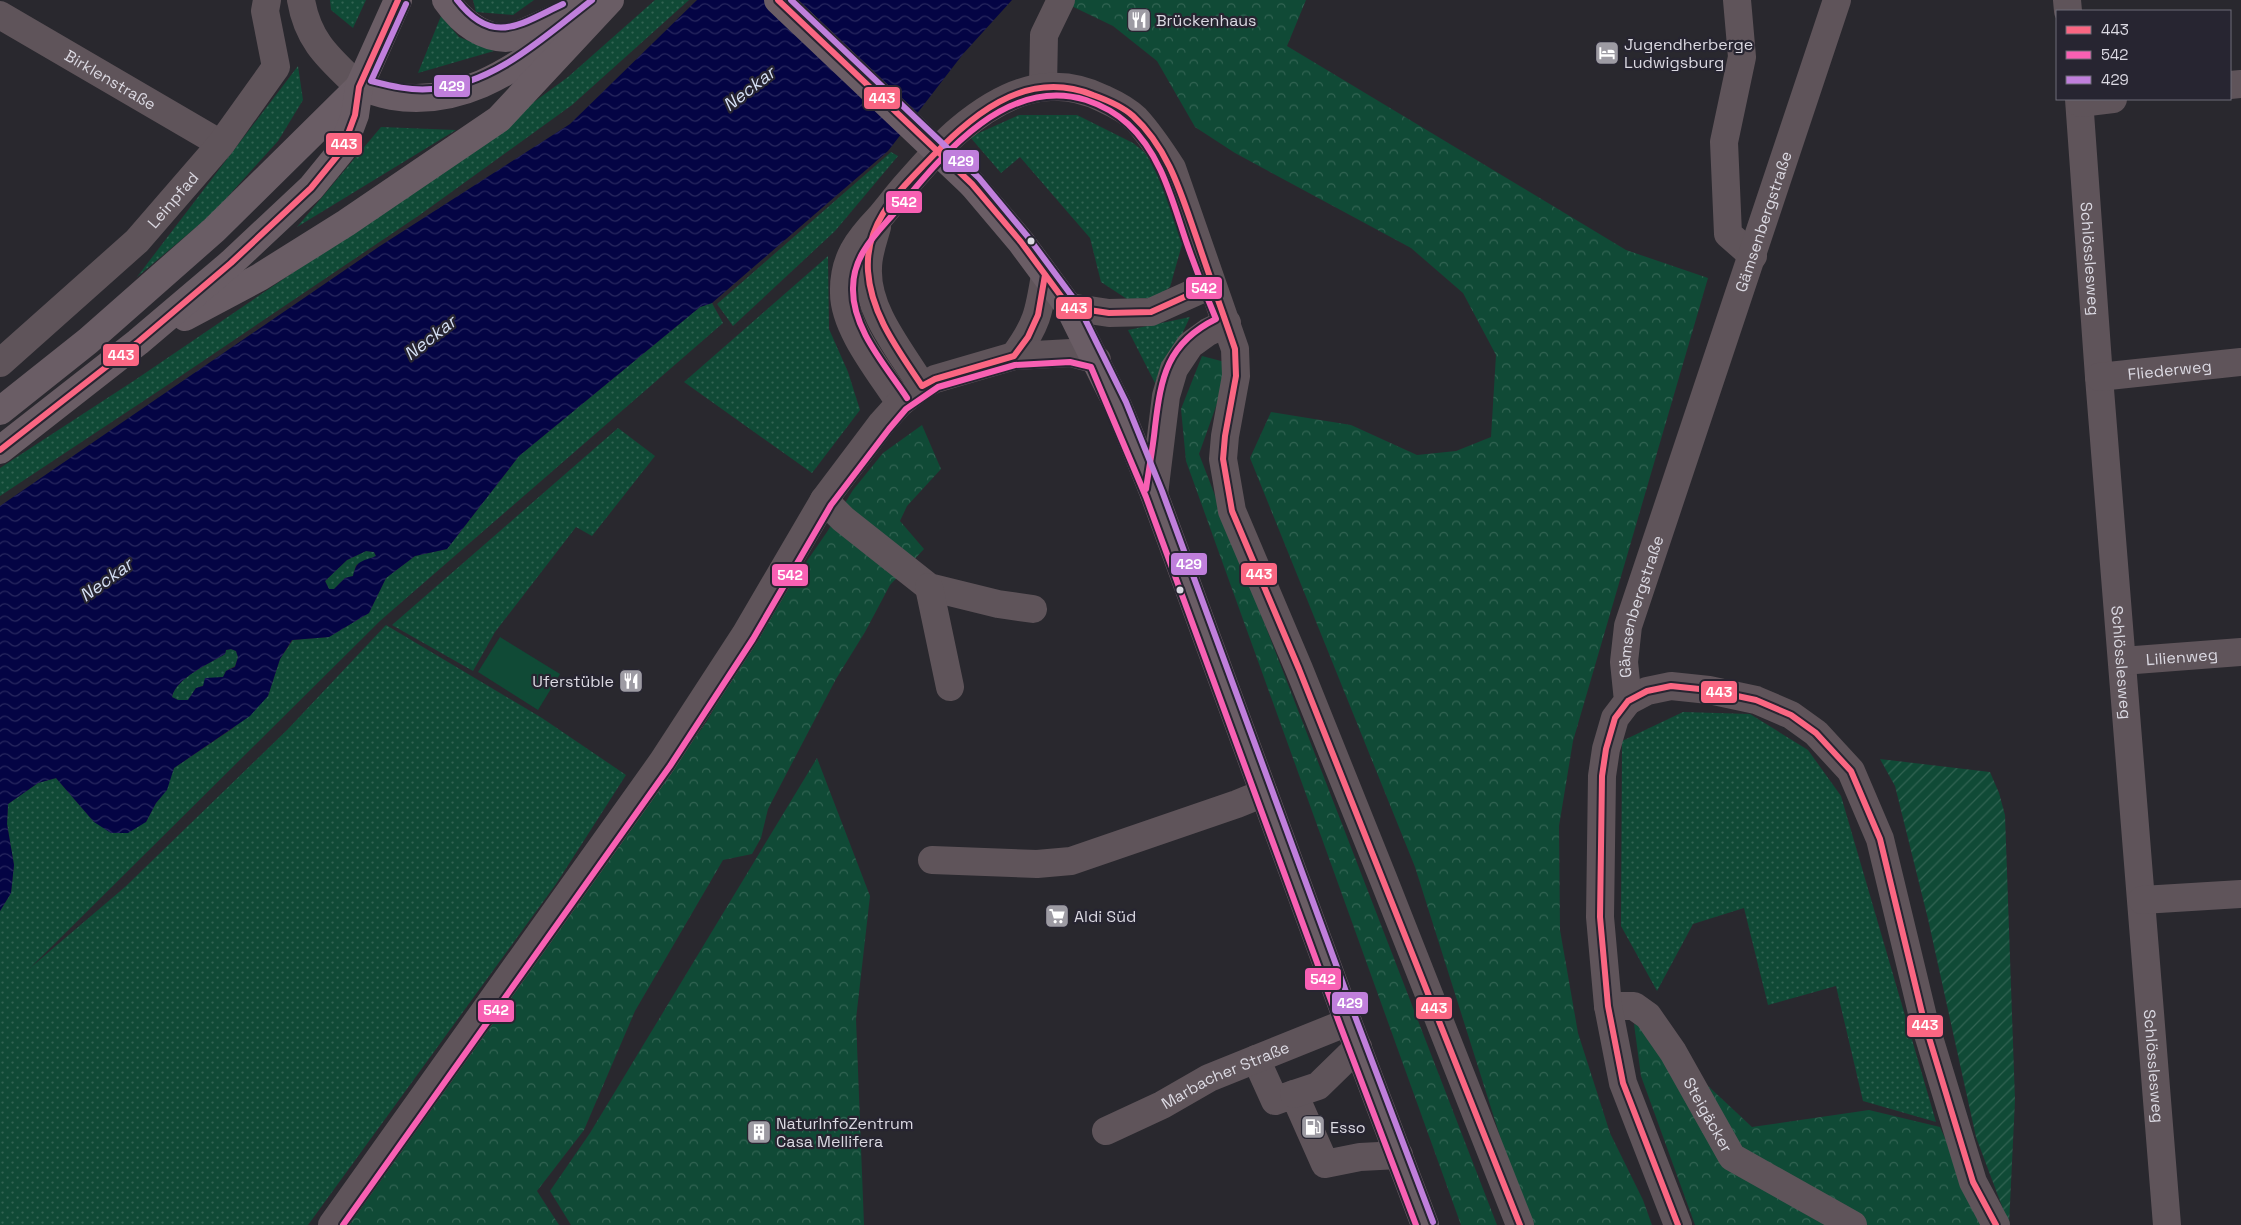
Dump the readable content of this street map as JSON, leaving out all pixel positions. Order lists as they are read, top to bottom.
{
  "streets": {
    "street": [
      "Birklenstraße",
      "Leinpfad",
      "Gämsenbergstraße",
      "Schlösslesweg",
      "Fliederweg",
      "Lilienweg",
      "Marbacher Straße",
      "Steigäcker"
    ]
  },
  "crossings": [
    ["Birklenstraße", "Leinpfad"],
    ["Gämsenbergstraße", "Steigäcker"],
    ["Schlösslesweg", "Fliederweg"],
    ["Schlösslesweg", "Lilienweg"]
  ],
  "water": ["Neckar"],
  "places": {
    "restaurant": ["Brückenhaus", "Uferstüble"],
    "hotel": ["Jugendherberge Ludwigsburg"],
    "supermarket": ["Aldi Süd"],
    "fuel station": ["Esso"],
    "building": ["NaturInfoZentrum Casa Mellifera"]
  },
  "lines": ["transit line 443", "transit line 429", "transit line 542"],
  "legend": ["443", "542", "429"]
}
